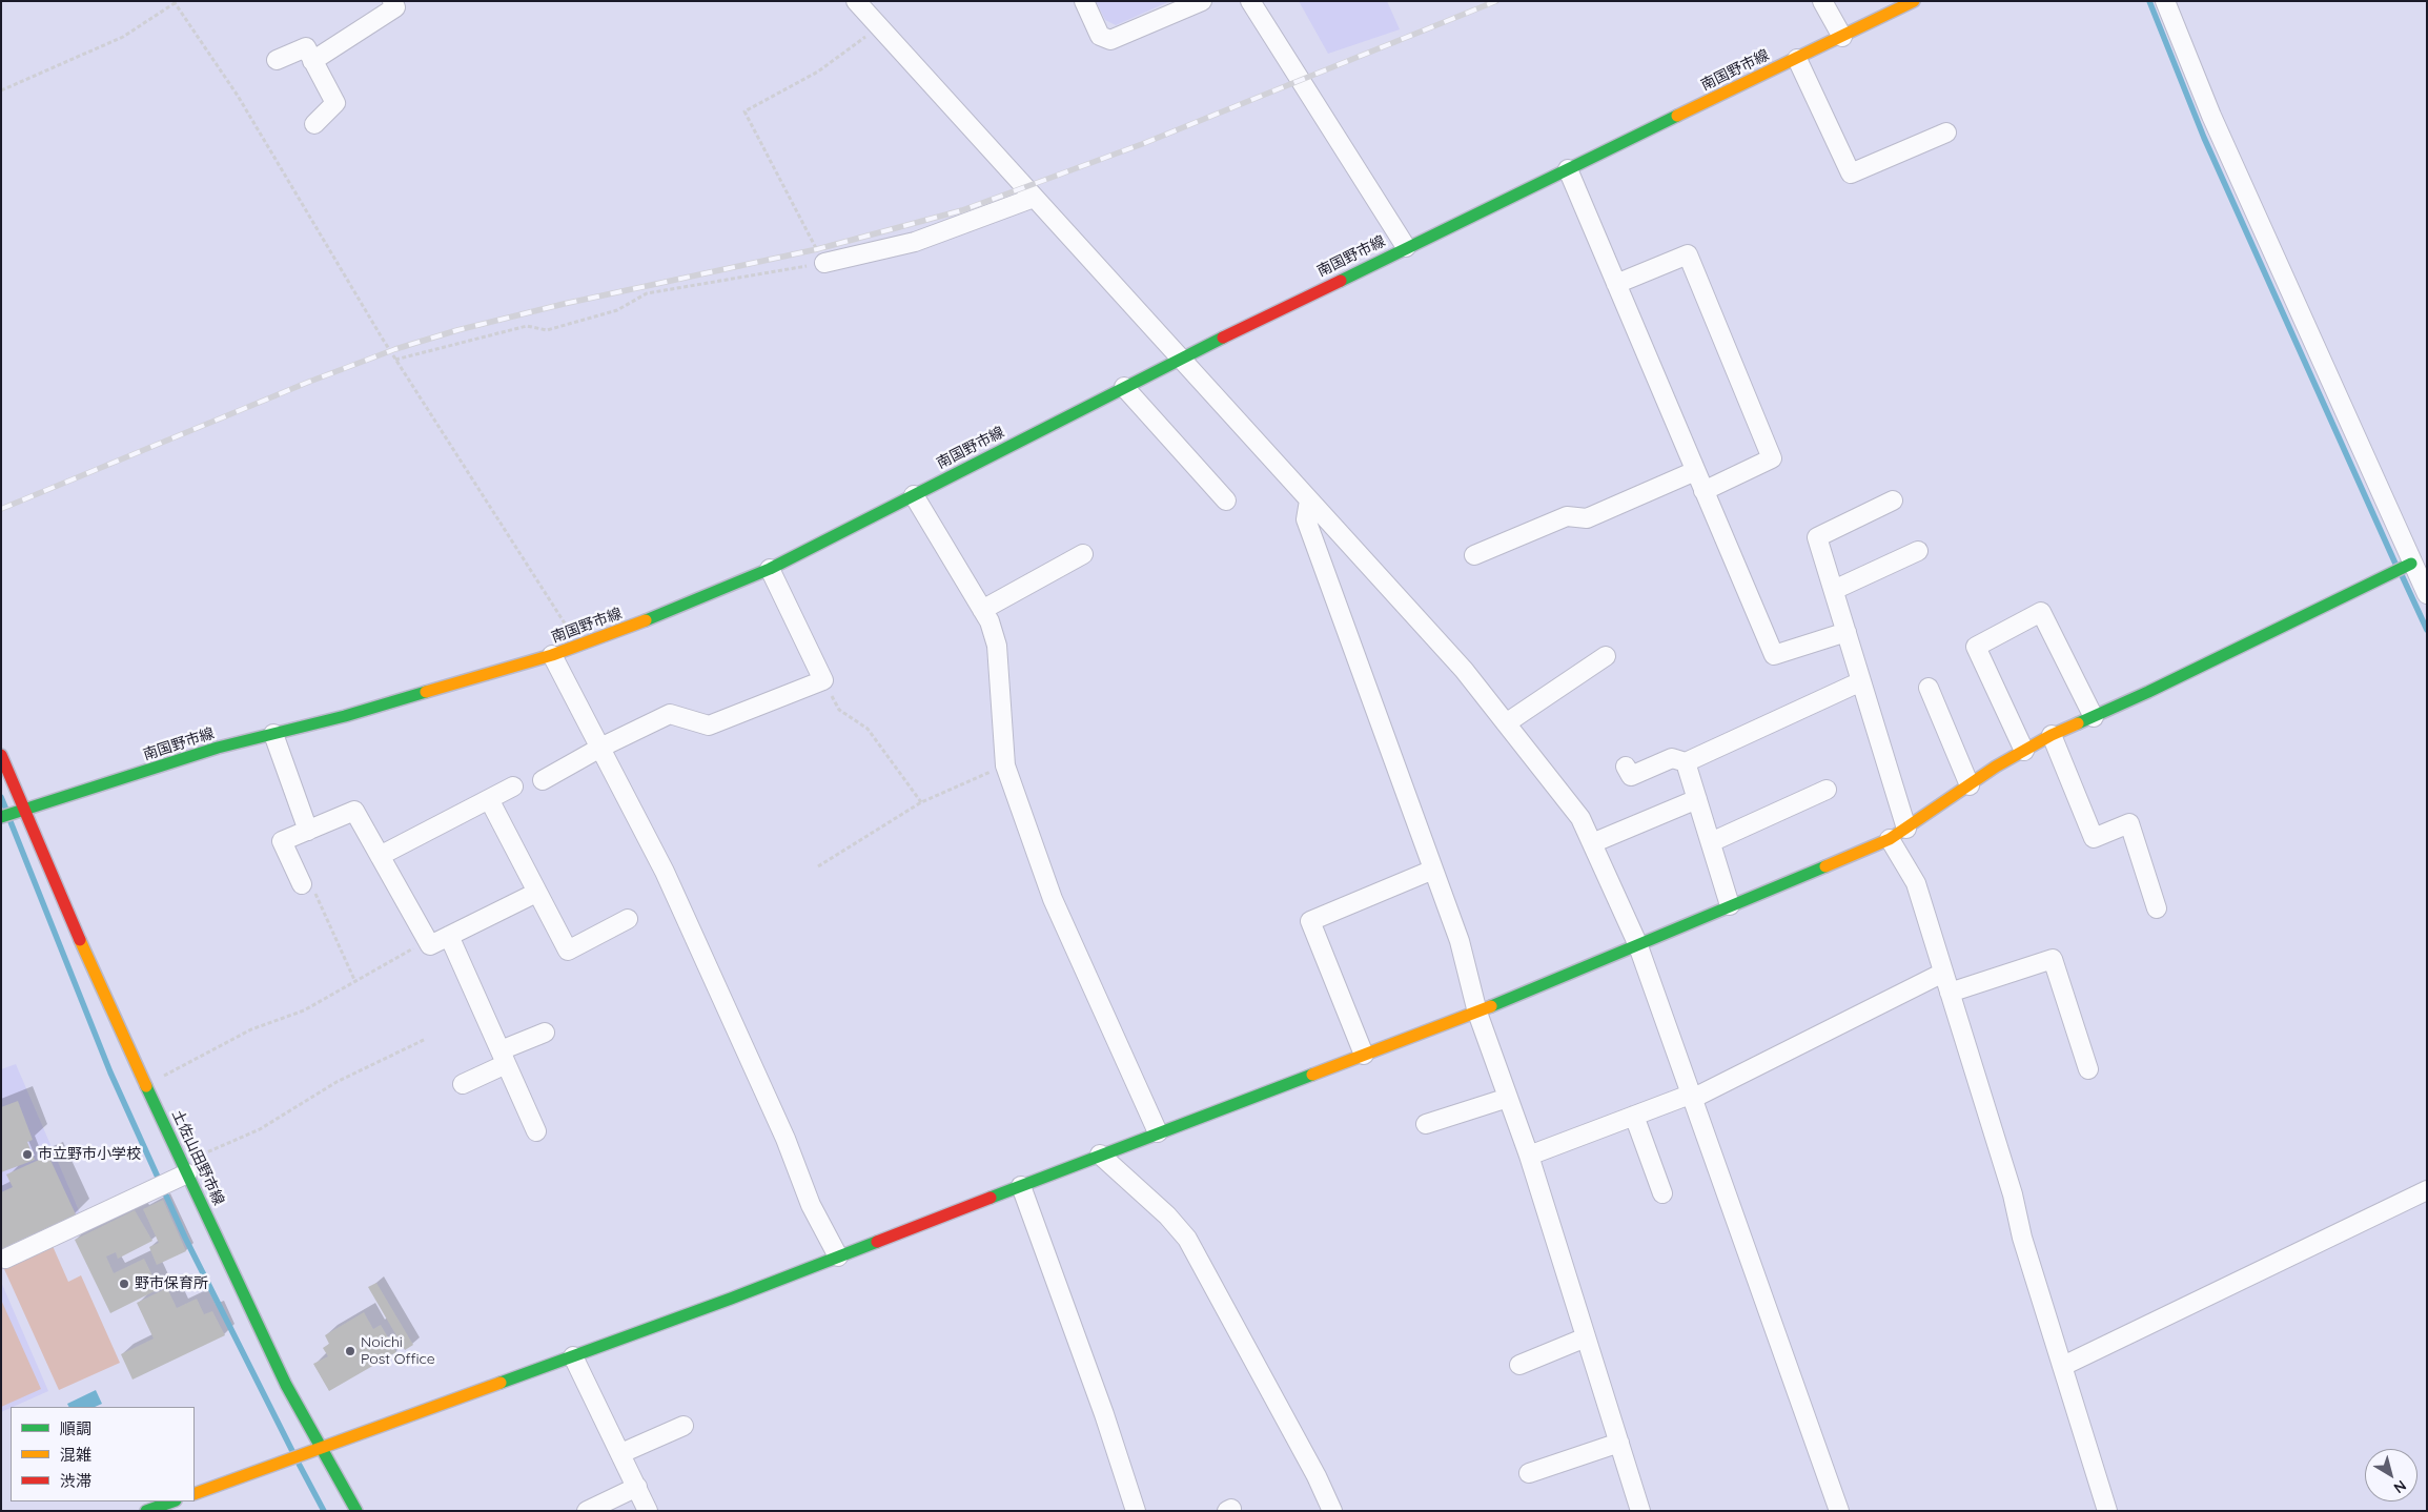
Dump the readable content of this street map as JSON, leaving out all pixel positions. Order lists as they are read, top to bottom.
{
  "streets": {
    "main road": ["南国野市線", "土佐山田野市線"]
  },
  "crossings": [
    ["南国野市線", "土佐山田野市線"]
  ],
  "places": ["市立野市小学校", "野市保育所", "Noichi Post Office"],
  "legend": ["順調", "混雑", "渋滞"],
  "north": "bottom right"
}
